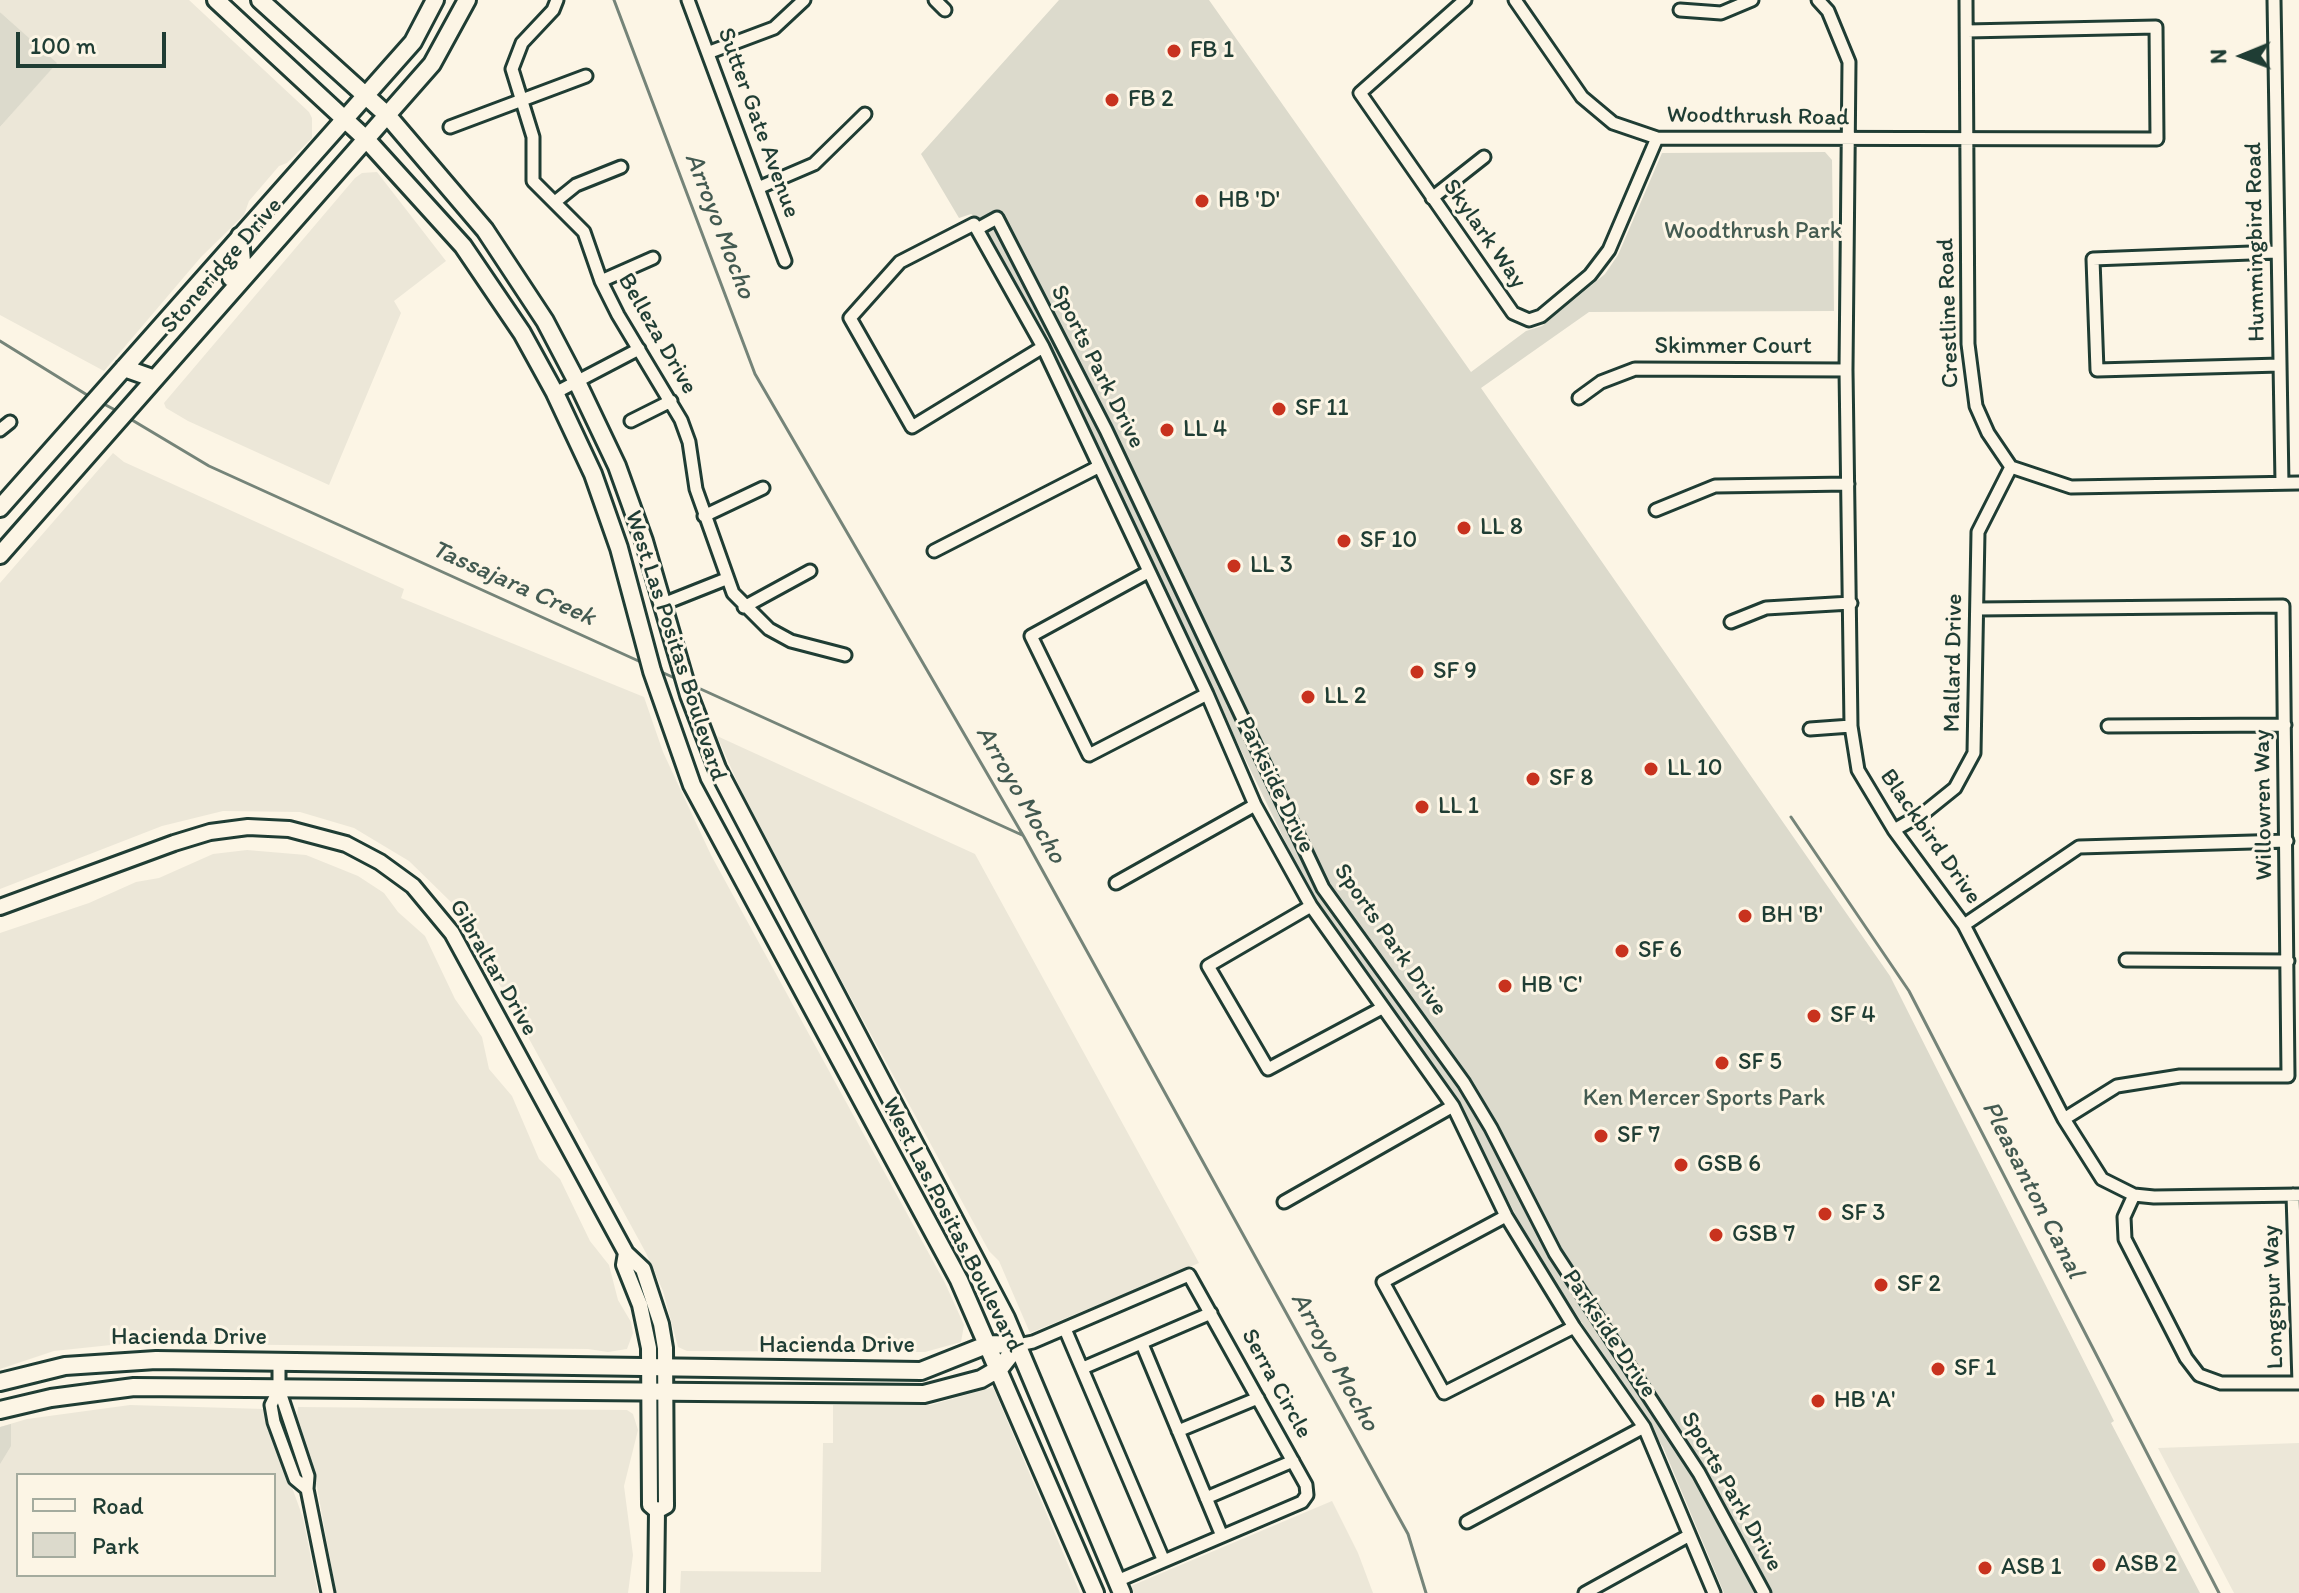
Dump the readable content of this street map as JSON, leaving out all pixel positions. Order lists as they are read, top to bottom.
{
  "streets": {
    "main road": ["Stoneridge Drive", "West Las Positas Boulevard", "Hacienda Drive"],
    "street": [
      "Woodthrush Road",
      "Sutter Gate Avenue",
      "Skylark Way",
      "Hummingbird Road",
      "Crestline Road",
      "Belleza Drive",
      "Skimmer Court",
      "Sports Park Drive",
      "Mallard Drive",
      "Parkside Drive",
      "Willowren Way",
      "Blackbird Drive",
      "Gibraltar Drive",
      "Longspur Way",
      "Serra Circle"
    ]
  },
  "crossings": [
    ["Woodthrush Road", "Skylark Way"],
    ["Woodthrush Road", "Crestline Road"],
    ["Woodthrush Road", "Blackbird Drive"],
    ["Stoneridge Drive", "West Las Positas Boulevard"],
    ["Crestline Road", "Mallard Drive"],
    ["Skimmer Court", "Blackbird Drive"],
    ["Sports Park Drive", "Parkside Drive"],
    ["West Las Positas Boulevard", "Hacienda Drive"],
    ["West Las Positas Boulevard", "Serra Circle"],
    ["Mallard Drive", "Willowren Way"],
    ["Mallard Drive", "Blackbird Drive"],
    ["Willowren Way", "Blackbird Drive"],
    ["Blackbird Drive", "Longspur Way"],
    ["Gibraltar Drive", "Hacienda Drive"],
    ["Hacienda Drive", "Serra Circle"]
  ],
  "water": ["Arroyo Mocho", "Tassajara Creek", "Pleasanton Canal"],
  "parks": ["Woodthrush Park", "Ken Mercer Sports Park"],
  "places": [
    "FB 1",
    "FB 2",
    "HB 'D'",
    "SF 11",
    "LL 4",
    "LL 8",
    "SF 10",
    "LL 3",
    "SF 9",
    "LL 2",
    "LL 10",
    "SF 8",
    "LL 1",
    "BH 'B'",
    "SF 6",
    "HB 'C'",
    "SF 4",
    "SF 5",
    "SF 7",
    "GSB 6",
    "SF 3",
    "GSB 7",
    "SF 2",
    "SF 1",
    "HB 'A'",
    "ASB 2",
    "ASB 1"
  ],
  "legend": ["Road", "Park"],
  "scale_bar": "100 m",
  "north": "left"
}
